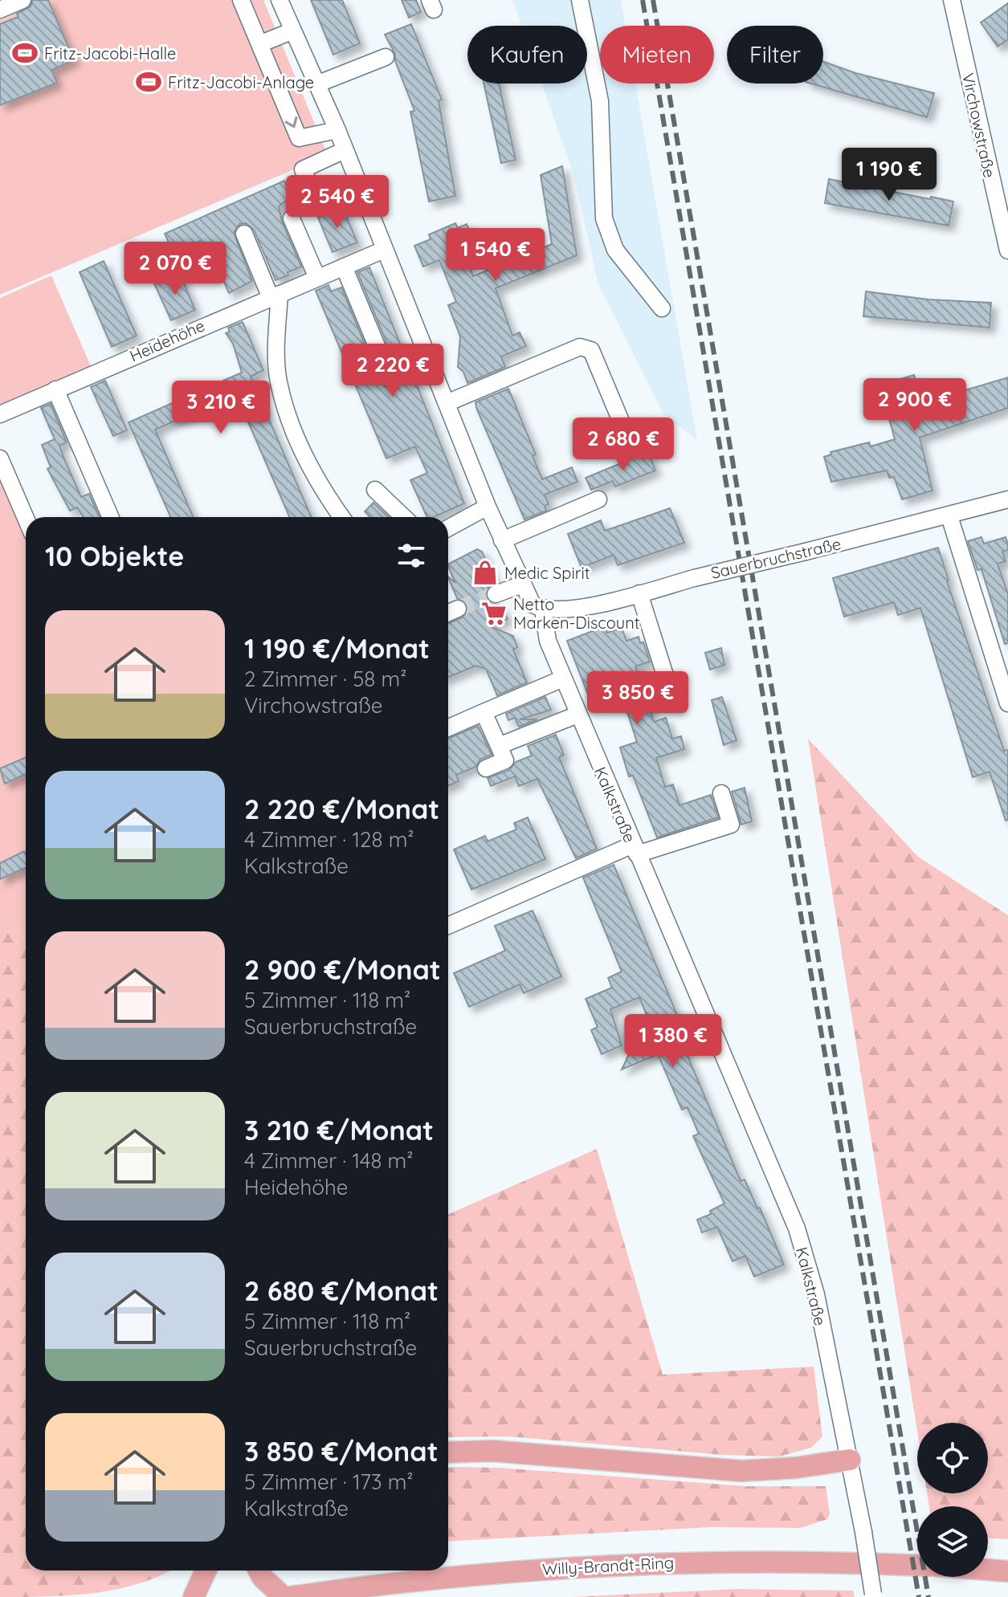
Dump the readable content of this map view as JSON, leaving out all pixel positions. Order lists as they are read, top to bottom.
{
  "streets": {
    "main road": ["Willy-Brandt-Ring"],
    "street": [
      "Virchowstraße",
      "Heidehöhe",
      "Sauerbruchstraße",
      "Kalkstraße"
    ]
  },
  "crossings": [
    ["Sauerbruchstraße", "Kalkstraße"]
  ],
  "places": {
    "sports": ["Fritz-Jacobi-Halle", "Fritz-Jacobi-Anlage"],
    "shop": ["Medic Spirit"],
    "supermarket": ["Netto Marken-Discount"]
  },
  "page": {
    "chip": ["Kaufen", "Mieten", "Filter"],
    "price": [
      "1 190 €",
      "2 540 €",
      "1 540 €",
      "2 070 €",
      "2 220 €",
      "2 900 €",
      "3 210 €",
      "2 680 €",
      "3 850 €",
      "1 380 €"
    ],
    "heading": "10 Objekte",
    "list": [
      {
        "name": "1 190 €/Monat",
        "note": "2 Zimmer · 58 m² · Virchowstraße"
      },
      {
        "name": "2 220 €/Monat",
        "note": "4 Zimmer · 128 m² · Kalkstraße"
      },
      {
        "name": "2 900 €/Monat",
        "note": "5 Zimmer · 118 m² · Sauerbruchstraße"
      },
      {
        "name": "3 210 €/Monat",
        "note": "4 Zimmer · 148 m² · Heidehöhe"
      },
      {
        "name": "2 680 €/Monat",
        "note": "5 Zimmer · 118 m² · Sauerbruchstraße"
      },
      {
        "name": "3 850 €/Monat",
        "note": "5 Zimmer · 173 m² · Kalkstraße"
      }
    ]
  }
}
